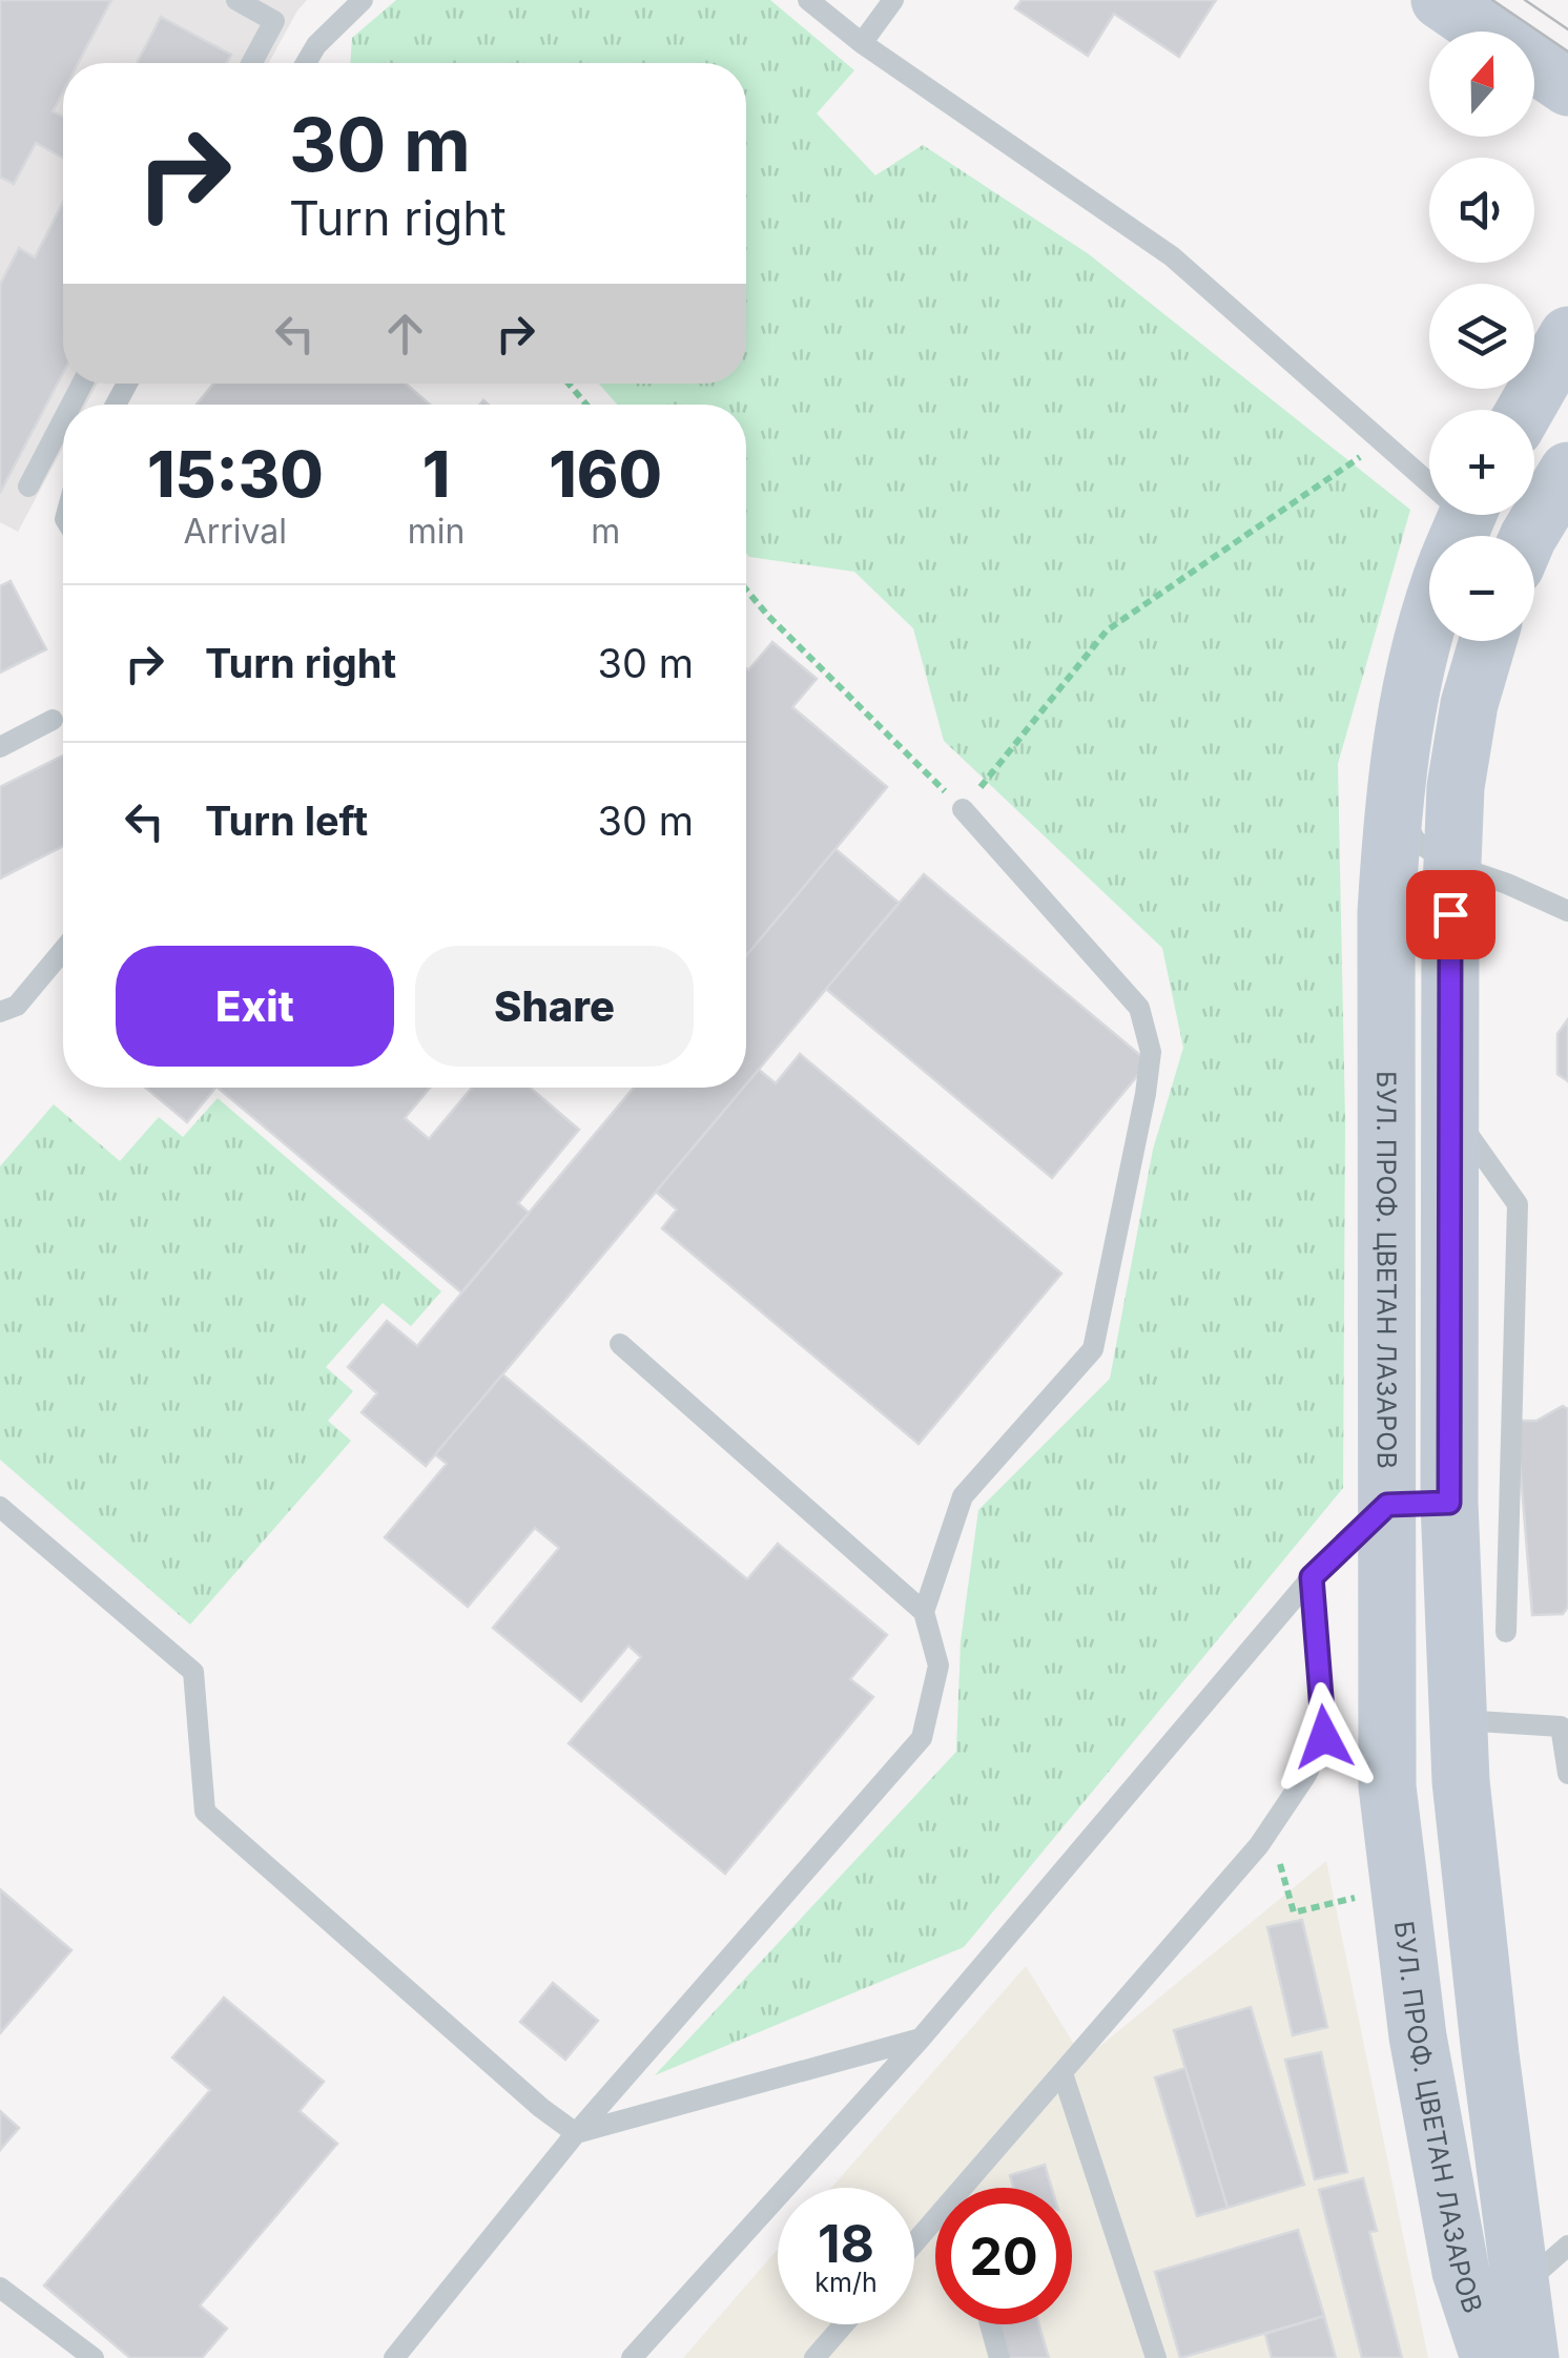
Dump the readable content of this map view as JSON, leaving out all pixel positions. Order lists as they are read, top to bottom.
{
  "streets": {
    "main road": ["БУЛ. ПРОФ. ЦВЕТАН ЛАЗАРОВ"]
  },
  "north": "top",
  "page": {
    "map_buttons": ["+", "−"],
    "turn": ["30 m", "Turn right"],
    "eta": [
      "15:30",
      "Arrival",
      "1",
      "min",
      "160",
      "m"
    ],
    "list": [
      {
        "name": "Turn right",
        "value": "30 m"
      },
      {
        "name": "Turn left",
        "value": "30 m"
      }
    ],
    "buttons": ["Exit", "Share"],
    "speed": "18 km/h",
    "limit": "20"
  }
}
